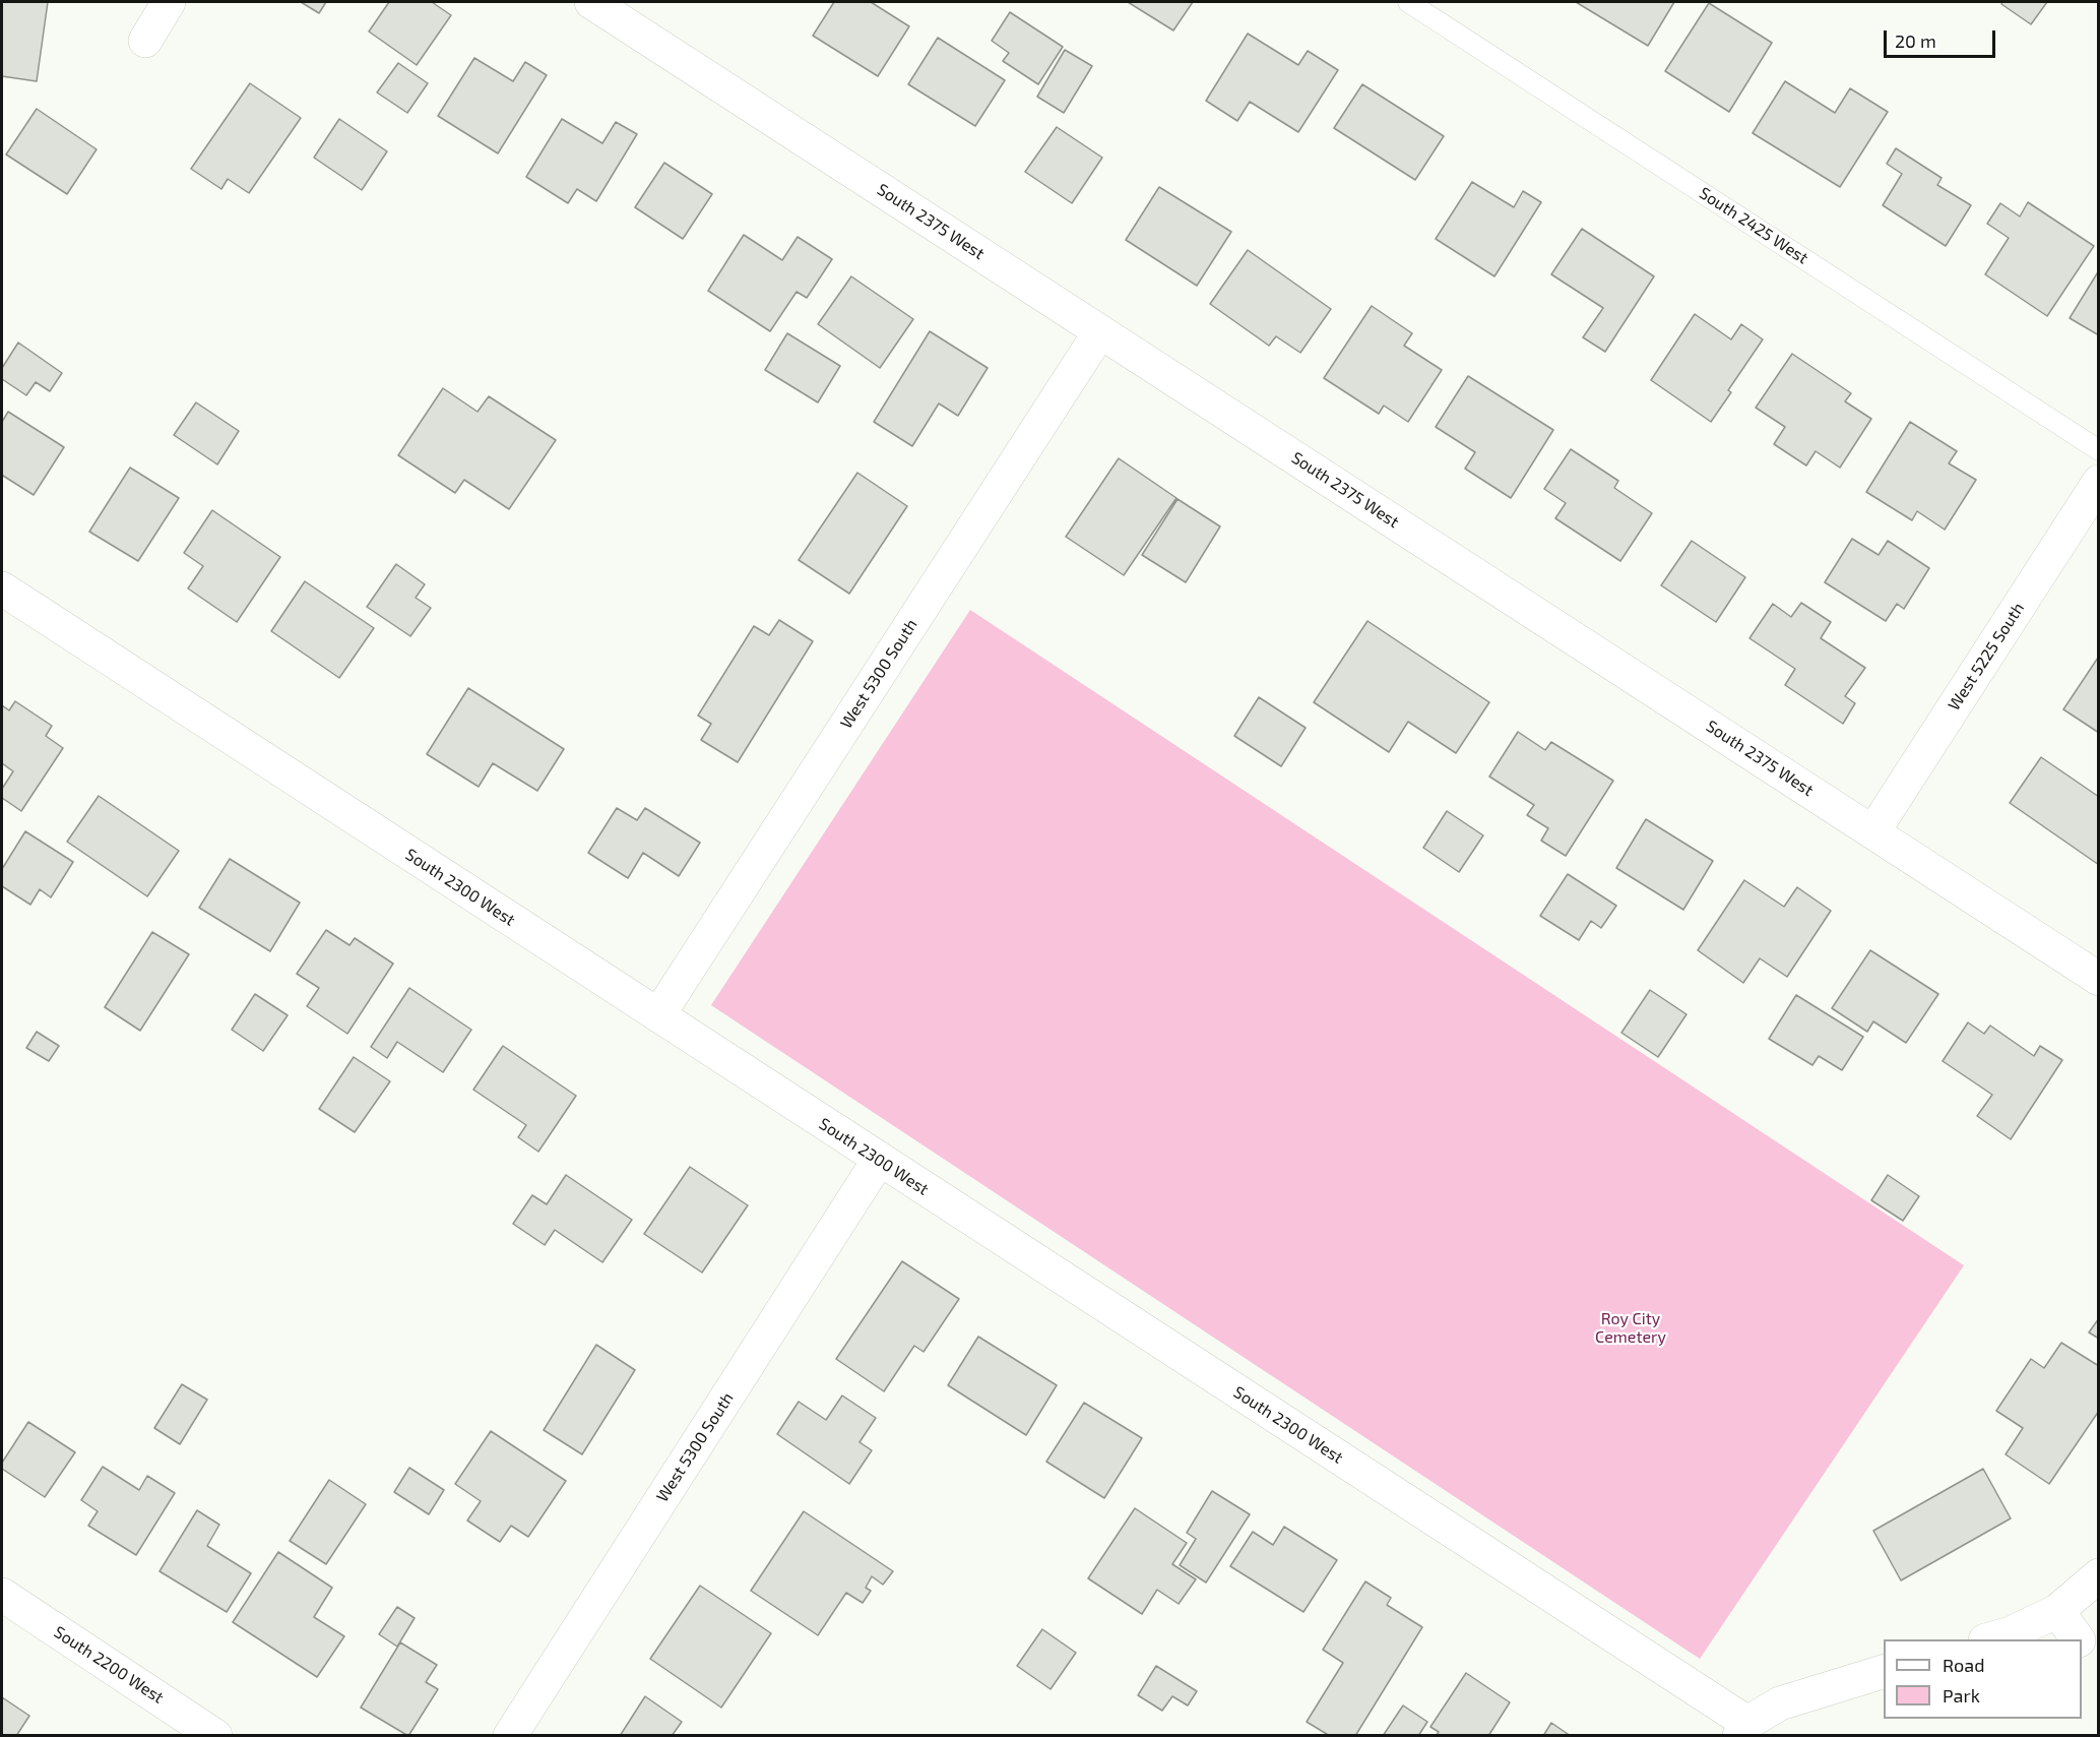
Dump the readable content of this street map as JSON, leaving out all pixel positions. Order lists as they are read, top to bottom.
{
  "streets": {
    "street": [
      "South 2375 West",
      "West 5225 South",
      "West 5300 South",
      "South 2300 West",
      "South 2200 West"
    ],
    "lane": ["South 2425 West"]
  },
  "crossings": [
    ["South 2375 West", "West 5225 South"],
    ["South 2375 West", "West 5300 South"],
    ["West 5300 South", "South 2300 West"]
  ],
  "parks": ["Roy City Cemetery"],
  "legend": ["Road", "Park"],
  "scale_bar": "20 m"
}
